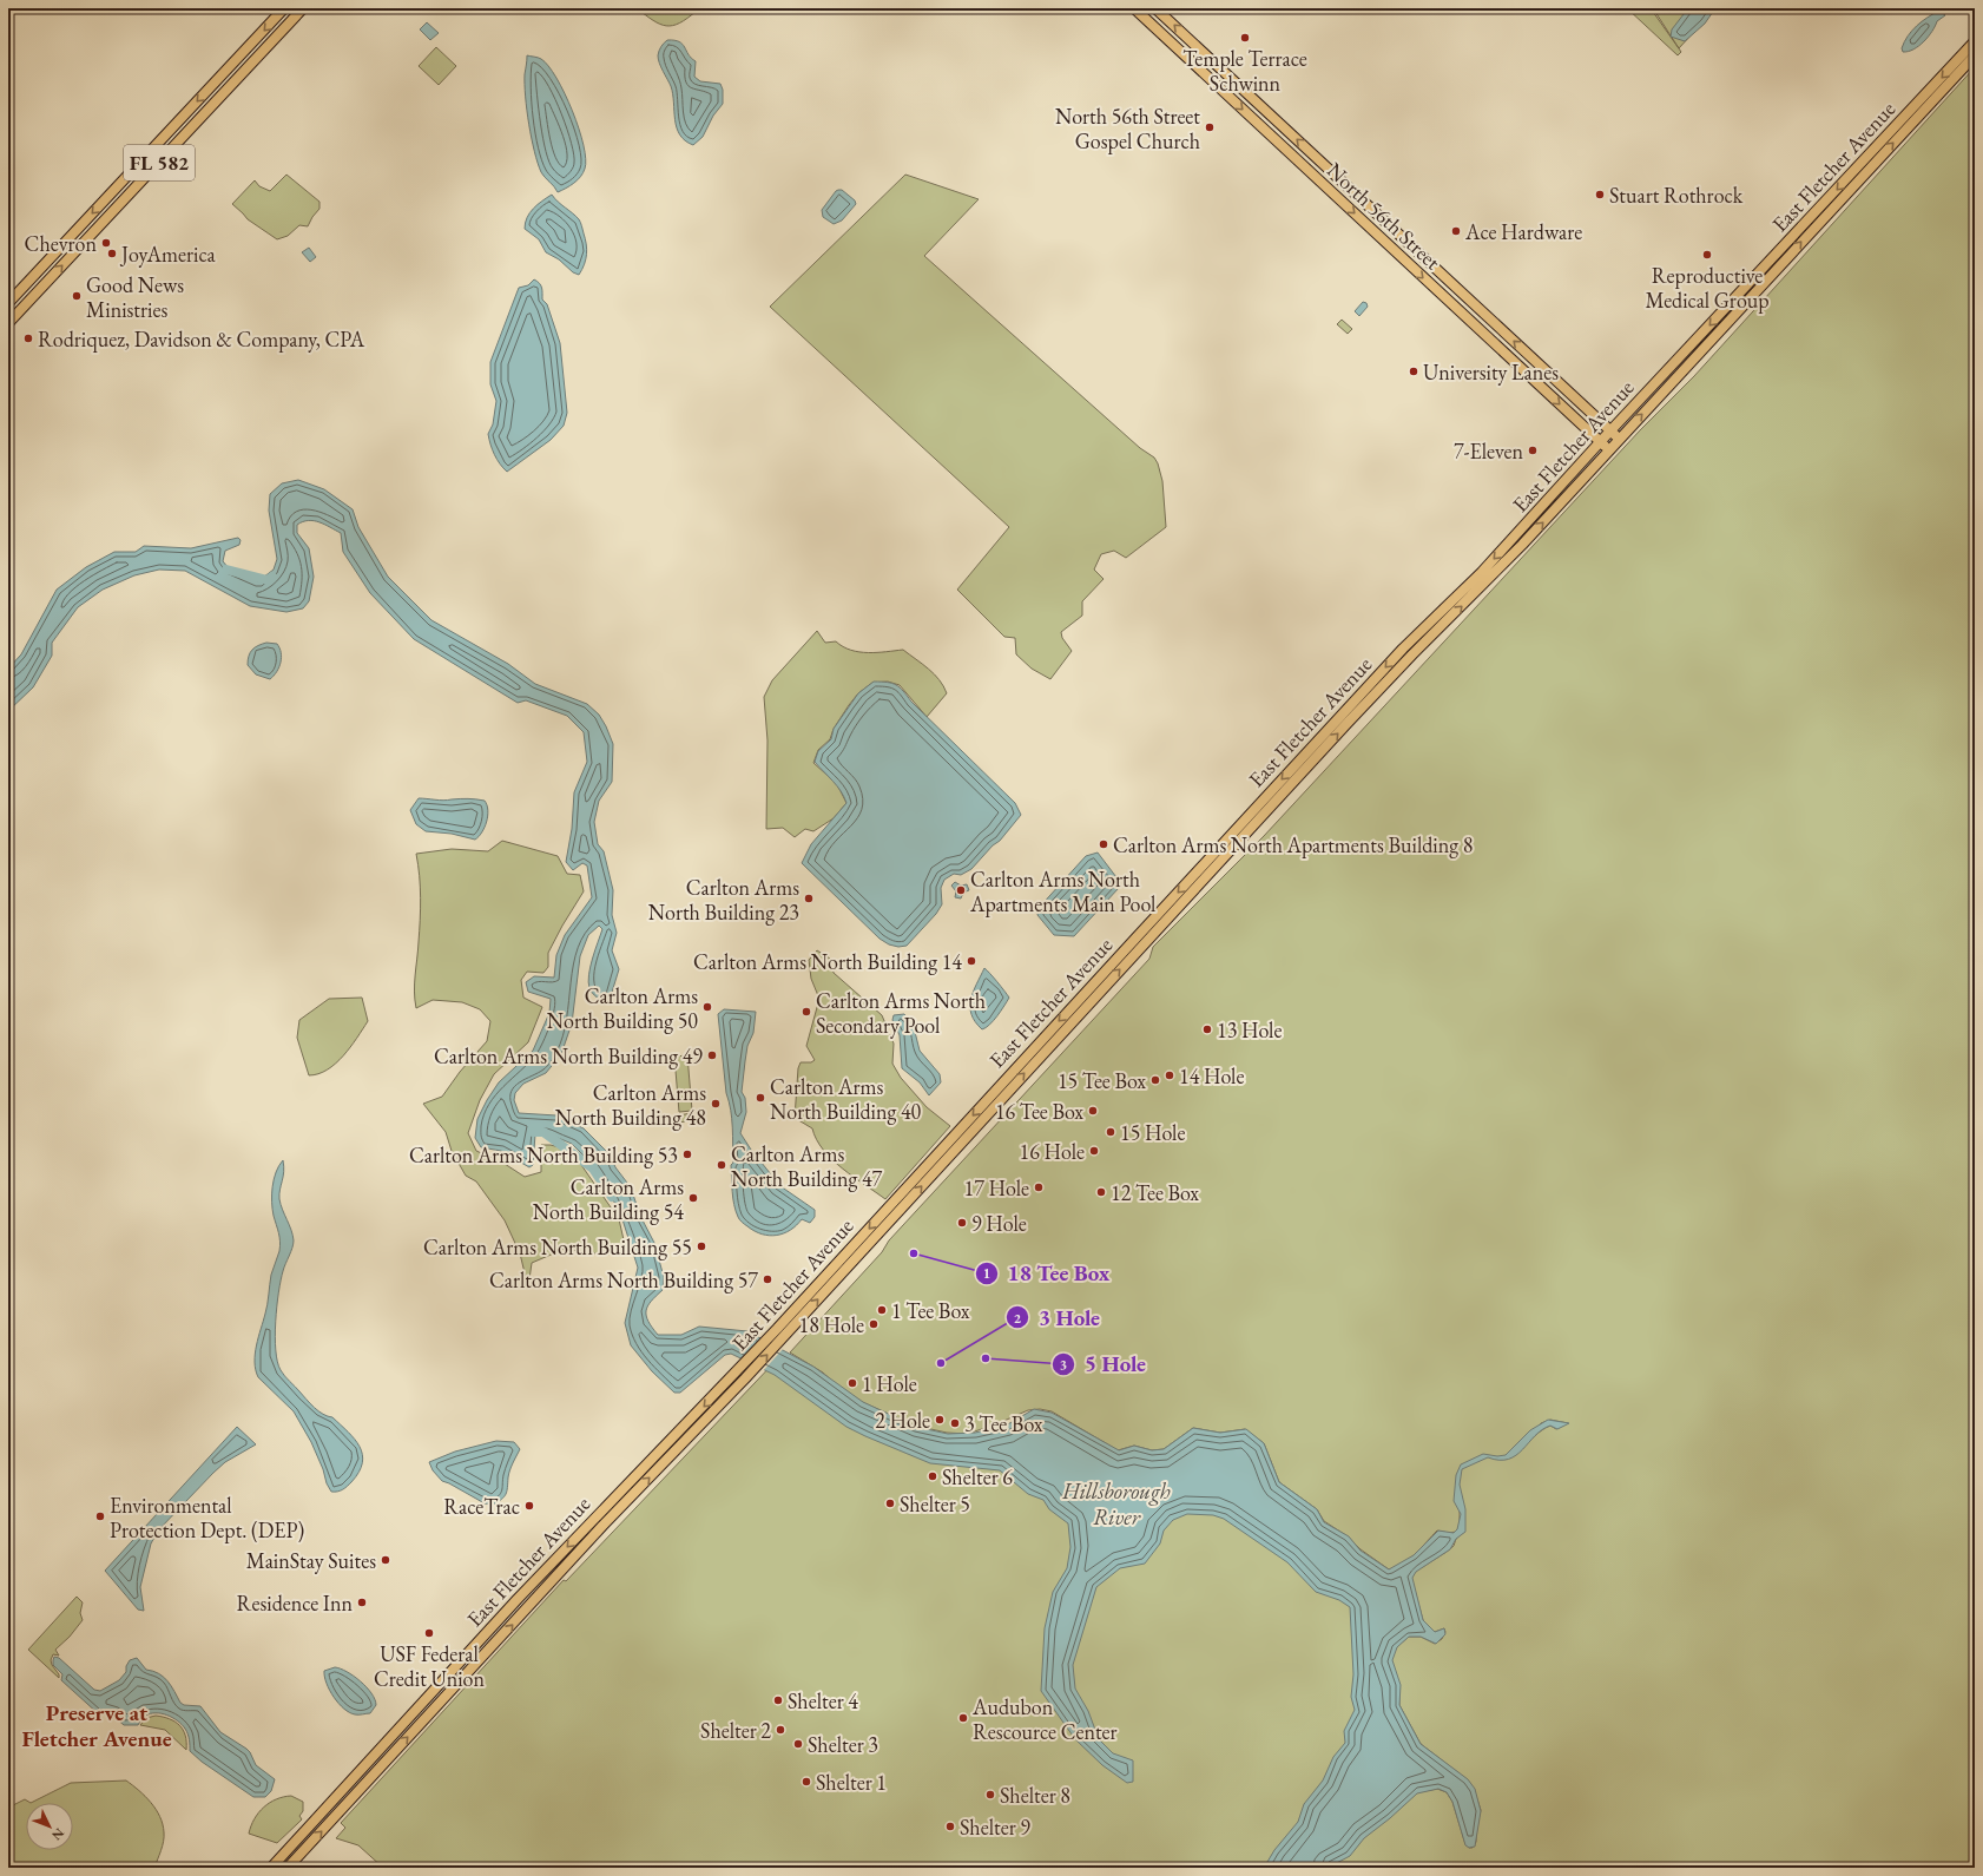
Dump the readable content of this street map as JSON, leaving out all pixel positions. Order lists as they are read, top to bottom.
{
  "streets": {
    "main road": ["FL 582", "East Fletcher Avenue", "North 56th Street"]
  },
  "crossings": [
    ["East Fletcher Avenue", "North 56th Street"]
  ],
  "districts": ["Preserve at Fletcher Avenue"],
  "water": ["Hillsborough River"],
  "places": [
    "Temple Terrace Schwinn",
    "North 56th Street Gospel Church",
    "Stuart Rothrock",
    "Ace Hardware",
    "Chevron",
    "JoyAmerica",
    "Reproductive Medical Group",
    "Good News Ministries",
    "Rodriquez, Davidson & Company, CPA",
    "University Lanes",
    "7-Eleven",
    "Carlton Arms North Apartments Building 8",
    "Carlton Arms North Apartments Main Pool",
    "Carlton Arms North Building 23",
    "Carlton Arms North Building 14",
    "Carlton Arms North Building 50",
    "Carlton Arms North Secondary Pool",
    "13 Hole",
    "Carlton Arms North Building 49",
    "14 Hole",
    "15 Tee Box",
    "Carlton Arms North Building 40",
    "Carlton Arms North Building 48",
    "16 Tee Box",
    "15 Hole",
    "16 Hole",
    "Carlton Arms North Building 53",
    "Carlton Arms North Building 47",
    "17 Hole",
    "12 Tee Box",
    "Carlton Arms North Building 54",
    "9 Hole",
    "Carlton Arms North Building 55",
    "18 Tee Box",
    "Carlton Arms North Building 57",
    "1 Tee Box",
    "18 Hole",
    "5 Hole",
    "3 Hole",
    "1 Hole",
    "2 Hole",
    "3 Tee Box",
    "Shelter 6",
    "Shelter 5",
    "RaceTrac",
    "Environmental Protection Dept. (DEP)",
    "MainStay Suites",
    "Residence Inn",
    "USF Federal Credit Union",
    "Shelter 4",
    "Audubon Rescource Center",
    "Shelter 2",
    "Shelter 3",
    "Shelter 1",
    "Shelter 8",
    "Shelter 9"
  ],
  "north": "bottom right"
}
